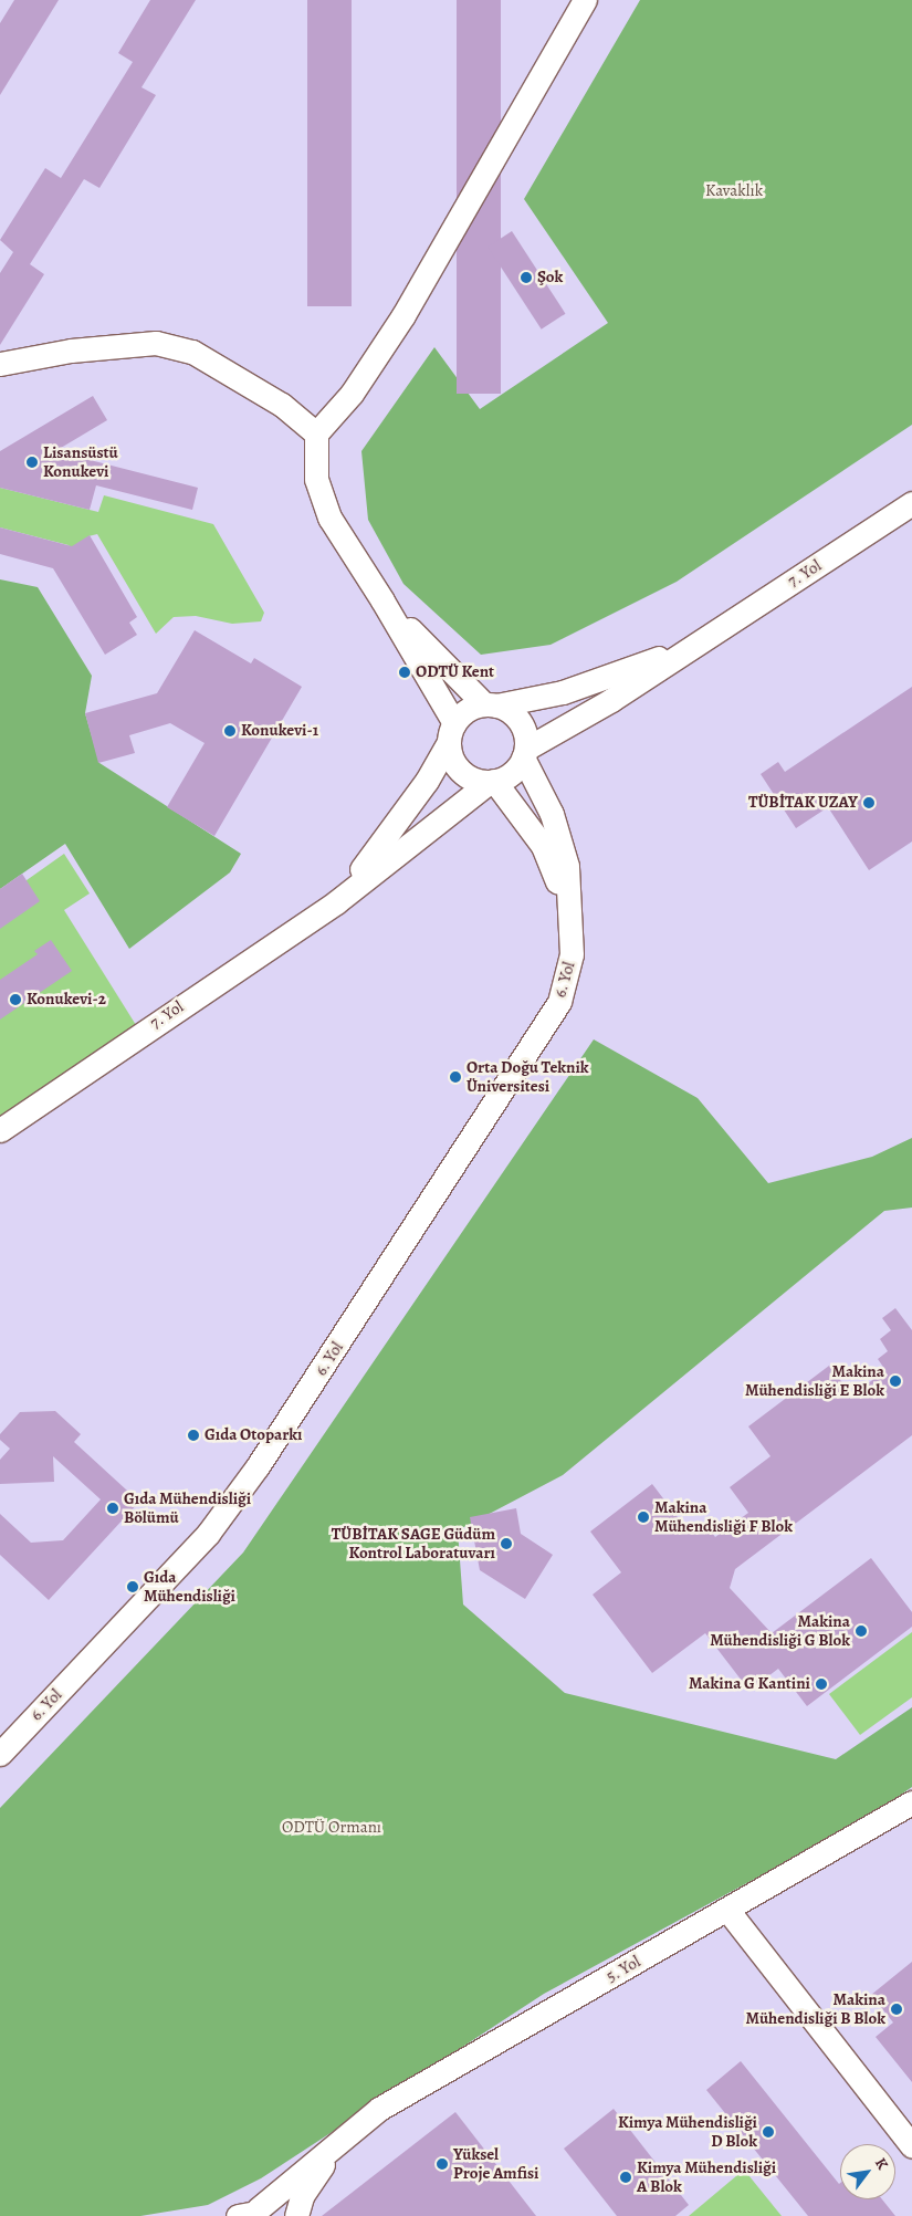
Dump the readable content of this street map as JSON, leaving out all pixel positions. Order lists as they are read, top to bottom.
{
  "streets": {
    "street": ["7. Yol", "6. Yol", "5. Yol"]
  },
  "crossings": [
    ["7. Yol", "6. Yol"]
  ],
  "parks": ["Kavaklık", "ODTÜ Ormanı"],
  "places": [
    "Şok",
    "Lisansüstü Konukevi",
    "ODTÜ Kent",
    "Konukevi-1",
    "TÜBİTAK UZAY",
    "Konukevi-2",
    "Orta Doğu Teknik Üniversitesi",
    "Makina Mühendisliği E Blok",
    "Gıda Otoparkı",
    "Gıda Mühendisliği Bölümü",
    "Makina Mühendisliği F Blok",
    "TÜBİTAK SAGE Güdüm Kontrol Laboratuvarı",
    "Gıda Mühendisliği",
    "Makina Mühendisliği G Blok",
    "Makina G Kantini",
    "Makina Mühendisliği B Blok",
    "Kimya Mühendisliği D Blok",
    "Yüksel Proje Amfisi",
    "Kimya Mühendisliği A Blok"
  ],
  "north": "top right"
}
